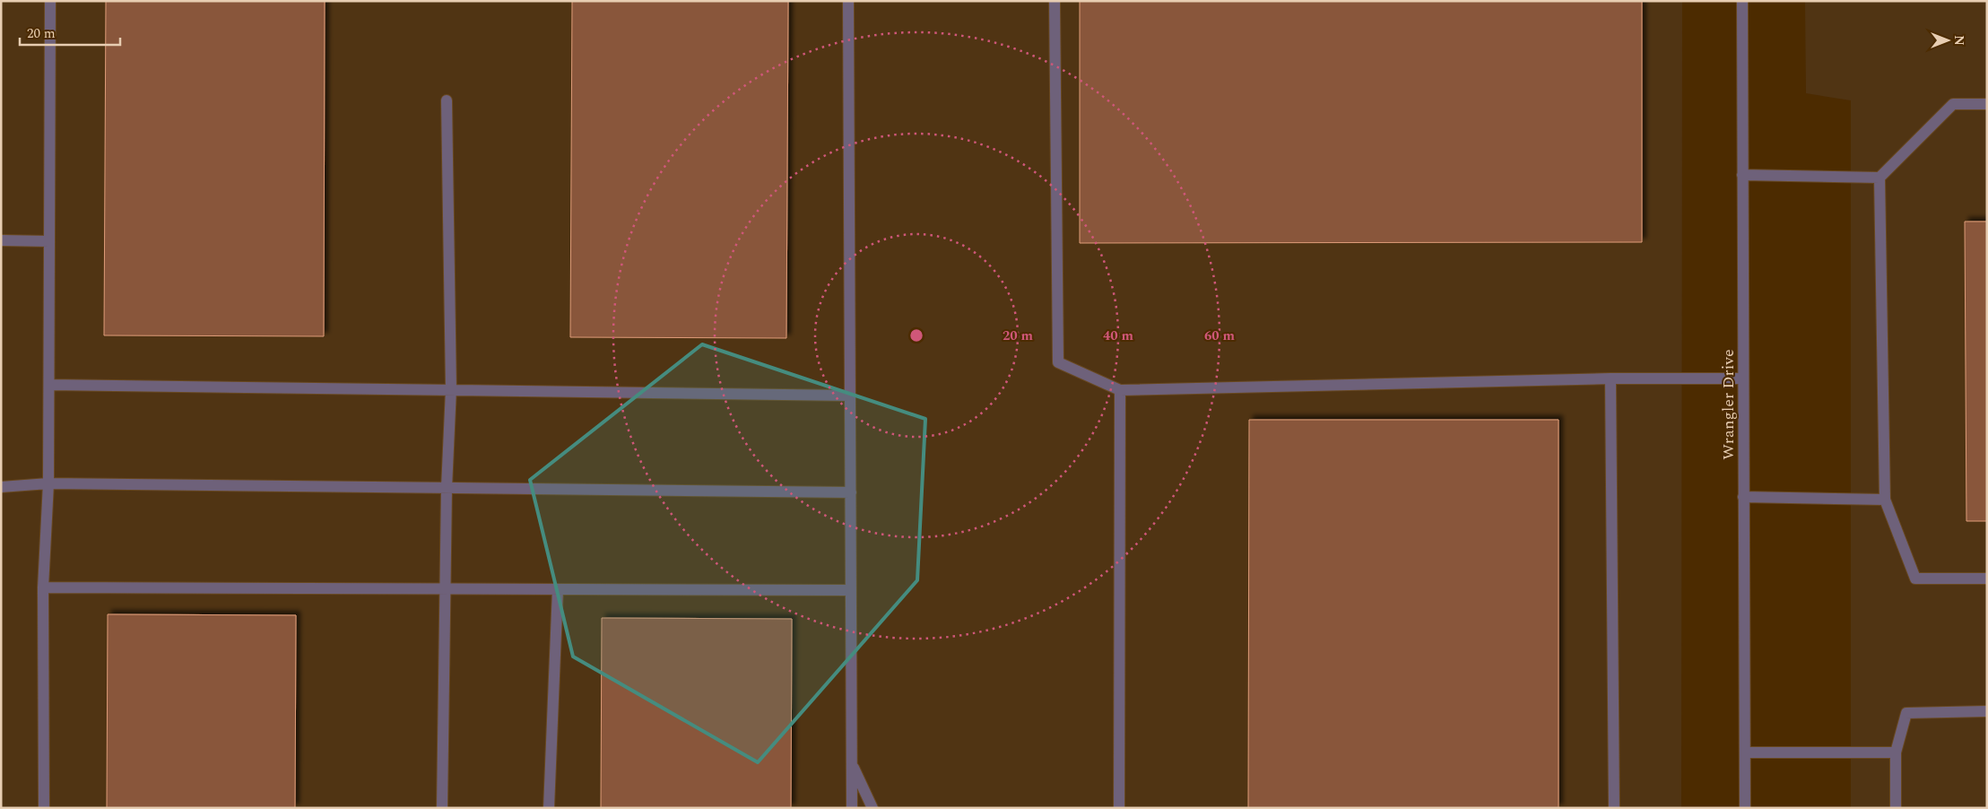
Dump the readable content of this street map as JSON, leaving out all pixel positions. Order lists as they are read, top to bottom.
{
  "streets": {
    "street": ["Wrangler Drive"]
  },
  "scale_bar": "20 m",
  "north": "right",
  "rings": ["20 m", "40 m", "60 m"]
}
